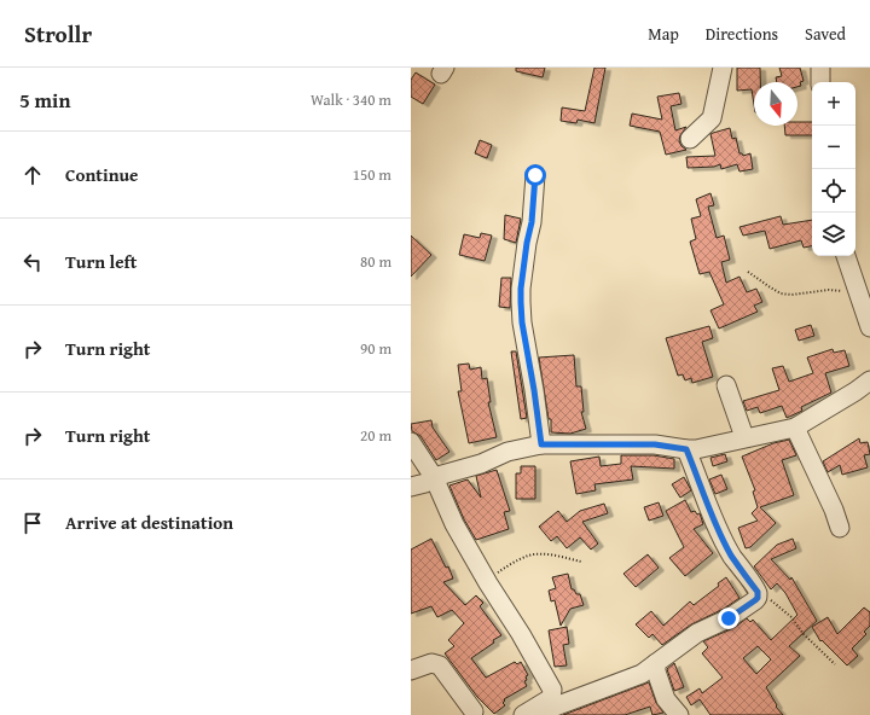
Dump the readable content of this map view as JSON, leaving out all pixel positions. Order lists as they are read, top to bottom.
{
  "north": "bottom",
  "page": {
    "header": "Strollr",
    "nav": ["Map", "Directions", "Saved"],
    "heading": ["5 min", "Walk · 340 m"],
    "map_buttons": ["+", "−"],
    "list": [
      ["Continue", "150 m"],
      ["Turn left", "80 m"],
      ["Turn right", "90 m"],
      ["Turn right", "20 m"],
      "Arrive at destination"
    ]
  }
}
